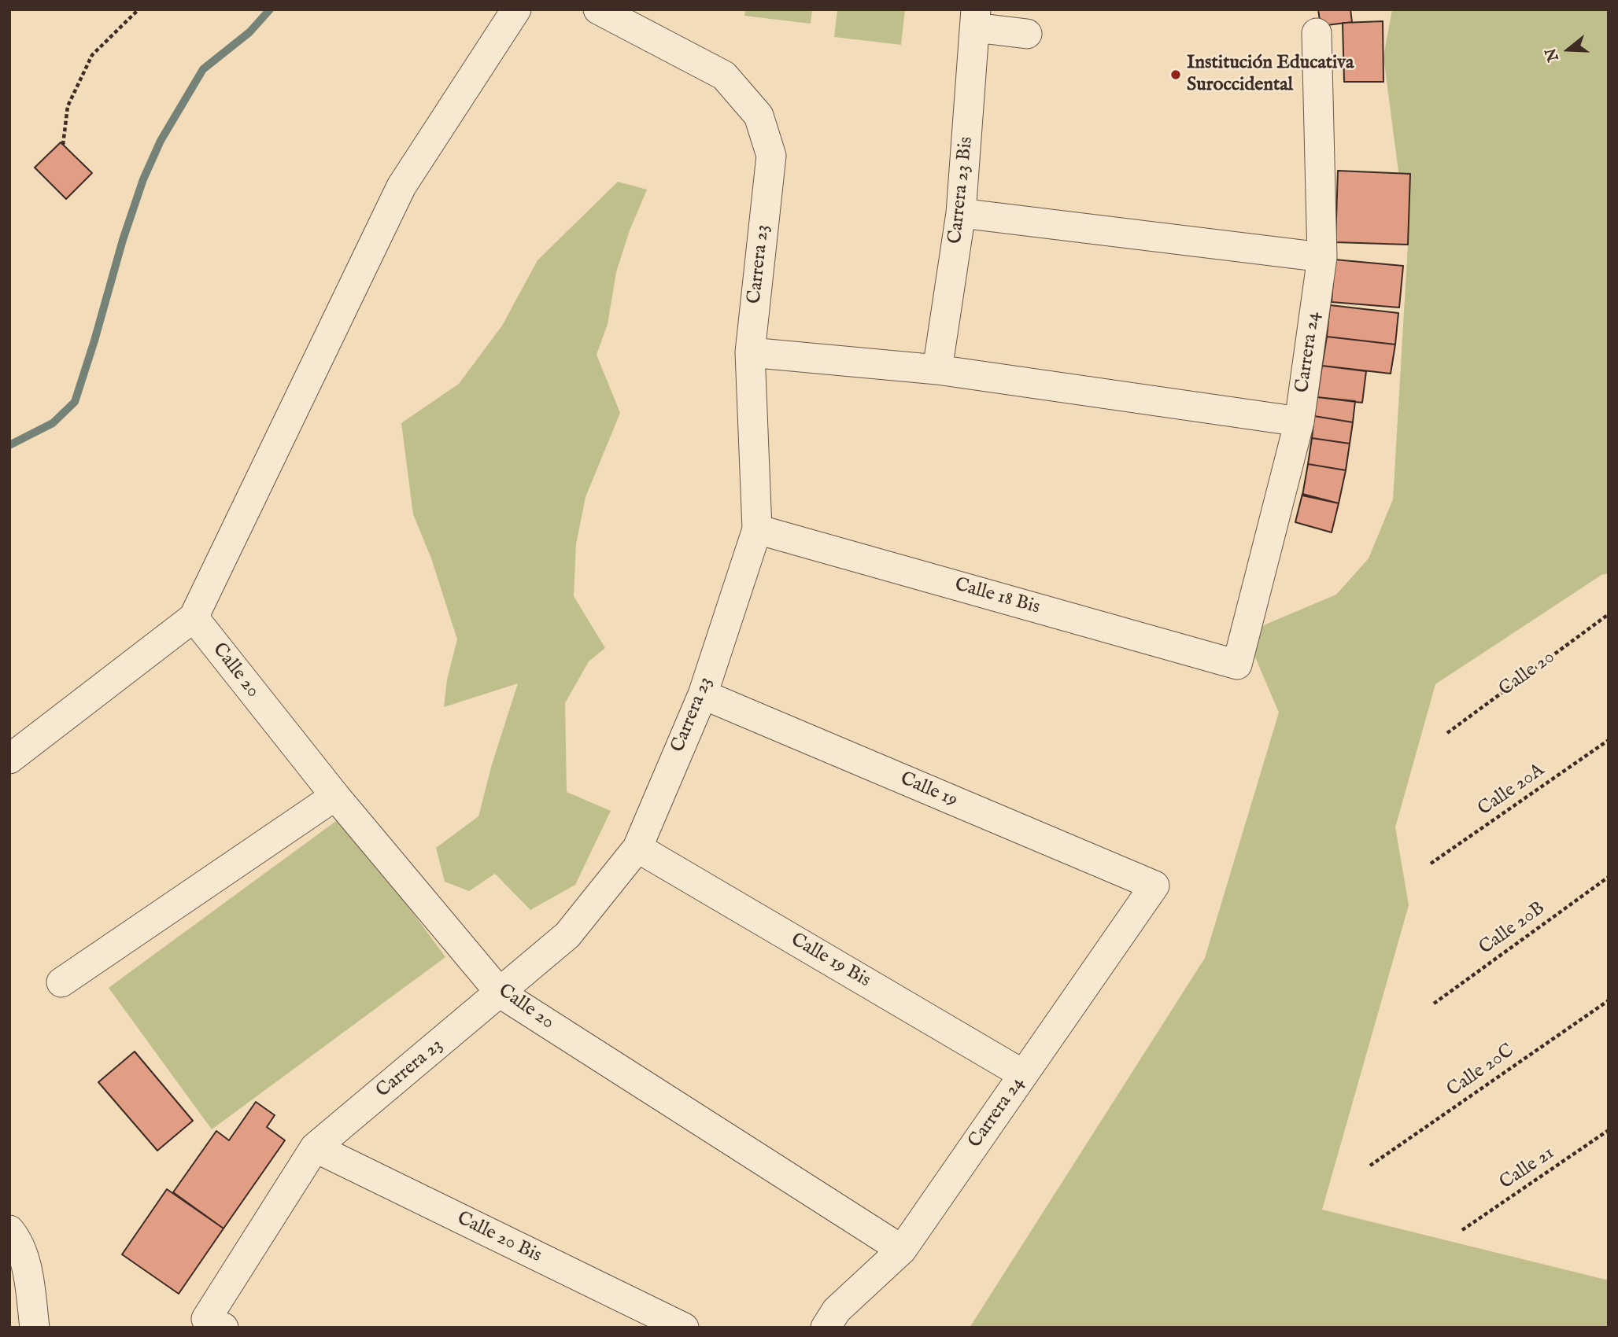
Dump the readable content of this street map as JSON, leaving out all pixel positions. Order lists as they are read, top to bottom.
{
  "streets": {
    "street": [
      "Carrera 23 Bis",
      "Carrera 23",
      "Carrera 24",
      "Calle 18 Bis",
      "Calle 20",
      "Calle 19",
      "Calle 19 Bis",
      "Calle 20 Bis"
    ],
    "path": [
      "Calle 20A",
      "Calle 20B",
      "Calle 20C",
      "Calle 21"
    ]
  },
  "crossings": [
    ["Carrera 23", "Calle 18 Bis"],
    ["Carrera 23", "Calle 20"],
    ["Carrera 23", "Calle 19"],
    ["Carrera 23", "Calle 19 Bis"],
    ["Carrera 23", "Calle 20 Bis"],
    ["Carrera 24", "Calle 18 Bis"],
    ["Carrera 24", "Calle 20"],
    ["Carrera 24", "Calle 19"],
    ["Carrera 24", "Calle 19 Bis"]
  ],
  "places": ["Institución Educativa Suroccidental"],
  "north": "left"
}
